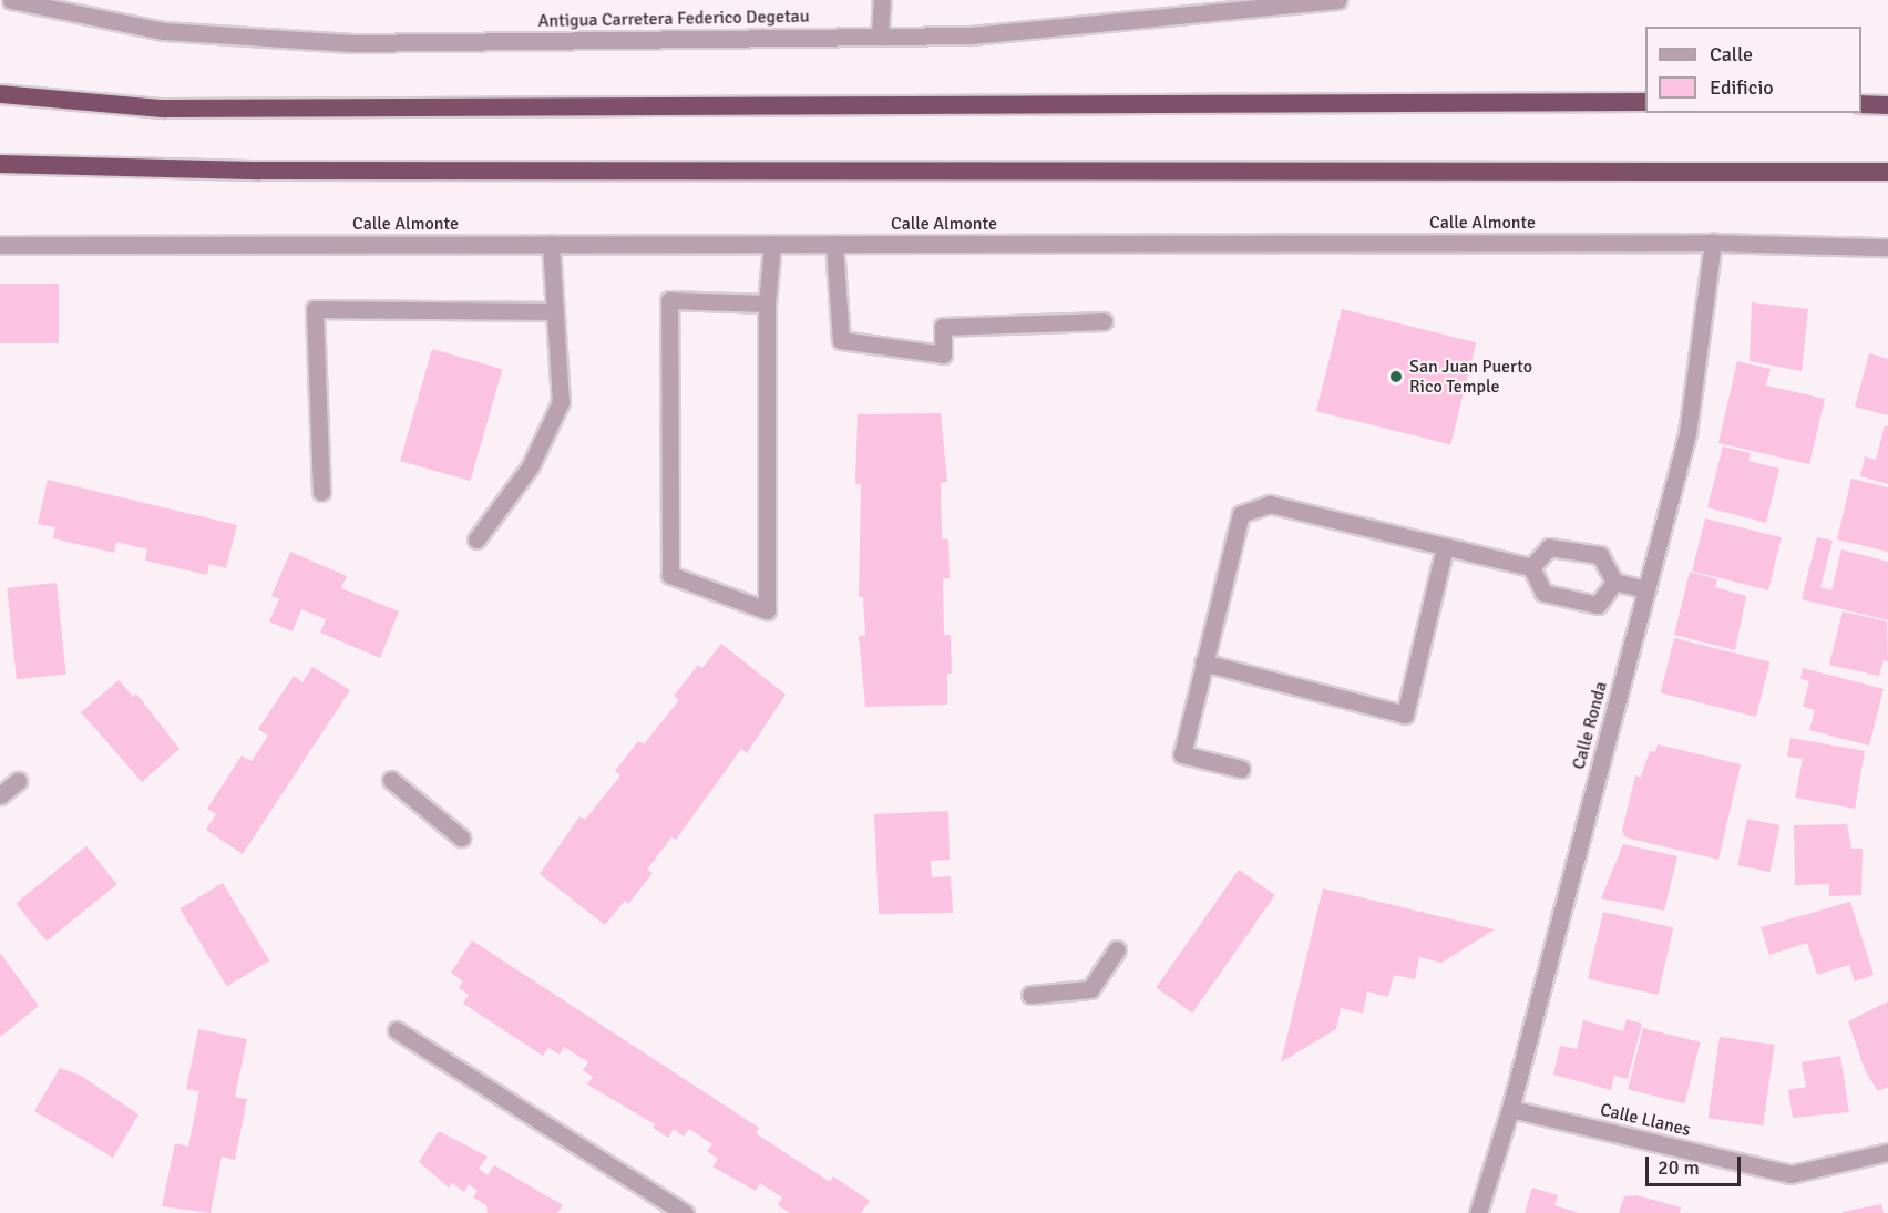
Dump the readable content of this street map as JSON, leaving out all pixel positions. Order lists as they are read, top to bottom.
{
  "streets": {
    "street": [
      "Antigua Carretera Federico Degetau",
      "Calle Almonte",
      "Calle Ronda",
      "Calle Llanes"
    ]
  },
  "crossings": [
    ["Calle Almonte", "Calle Ronda"],
    ["Calle Ronda", "Calle Llanes"]
  ],
  "places": ["San Juan Puerto Rico Temple"],
  "legend": ["Calle", "Edificio"],
  "scale_bar": "20 m"
}
